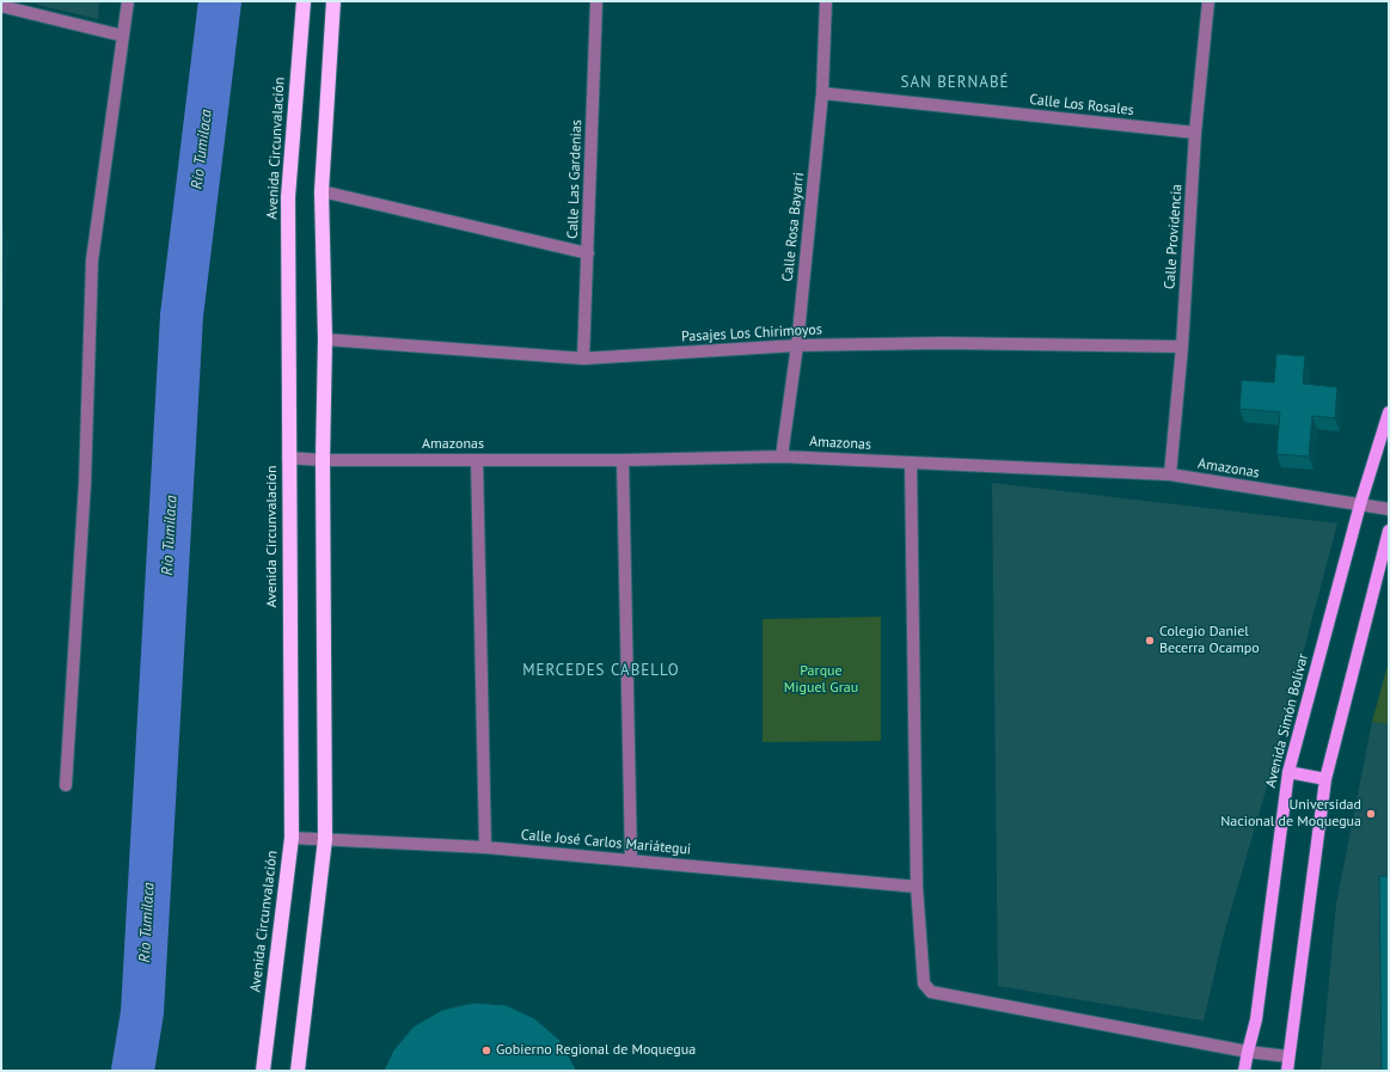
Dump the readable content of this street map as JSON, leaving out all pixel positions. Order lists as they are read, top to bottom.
{
  "streets": {
    "highway": ["Avenida Circunvalación"],
    "main road": ["Avenida Simón Bolívar"],
    "street": [
      "Calle Los Rosales",
      "Calle Las Gardenias",
      "Calle Rosa Bayarri",
      "Calle Providencia",
      "Pasajes Los Chirimoyos",
      "Amazonas",
      "Calle José Carlos Mariátegui"
    ]
  },
  "crossings": [
    ["Calle Los Rosales", "Calle Rosa Bayarri"],
    ["Calle Los Rosales", "Calle Providencia"],
    ["Avenida Circunvalación", "Amazonas"],
    ["Avenida Circunvalación", "Calle José Carlos Mariátegui"],
    ["Calle Las Gardenias", "Pasajes Los Chirimoyos"],
    ["Calle Rosa Bayarri", "Pasajes Los Chirimoyos"],
    ["Calle Rosa Bayarri", "Amazonas"],
    ["Calle Providencia", "Pasajes Los Chirimoyos"],
    ["Calle Providencia", "Amazonas"],
    ["Amazonas", "Avenida Simón Bolívar"]
  ],
  "districts": ["SAN BERNABÉ", "MERCEDES CABELLO"],
  "water": ["Río Tumilaca"],
  "parks": ["Parque Miguel Grau"],
  "places": ["Colegio Daniel Becerra Ocampo", "Universidad Nacional de Moquegua", "Gobierno Regional de Moquegua"]
}
